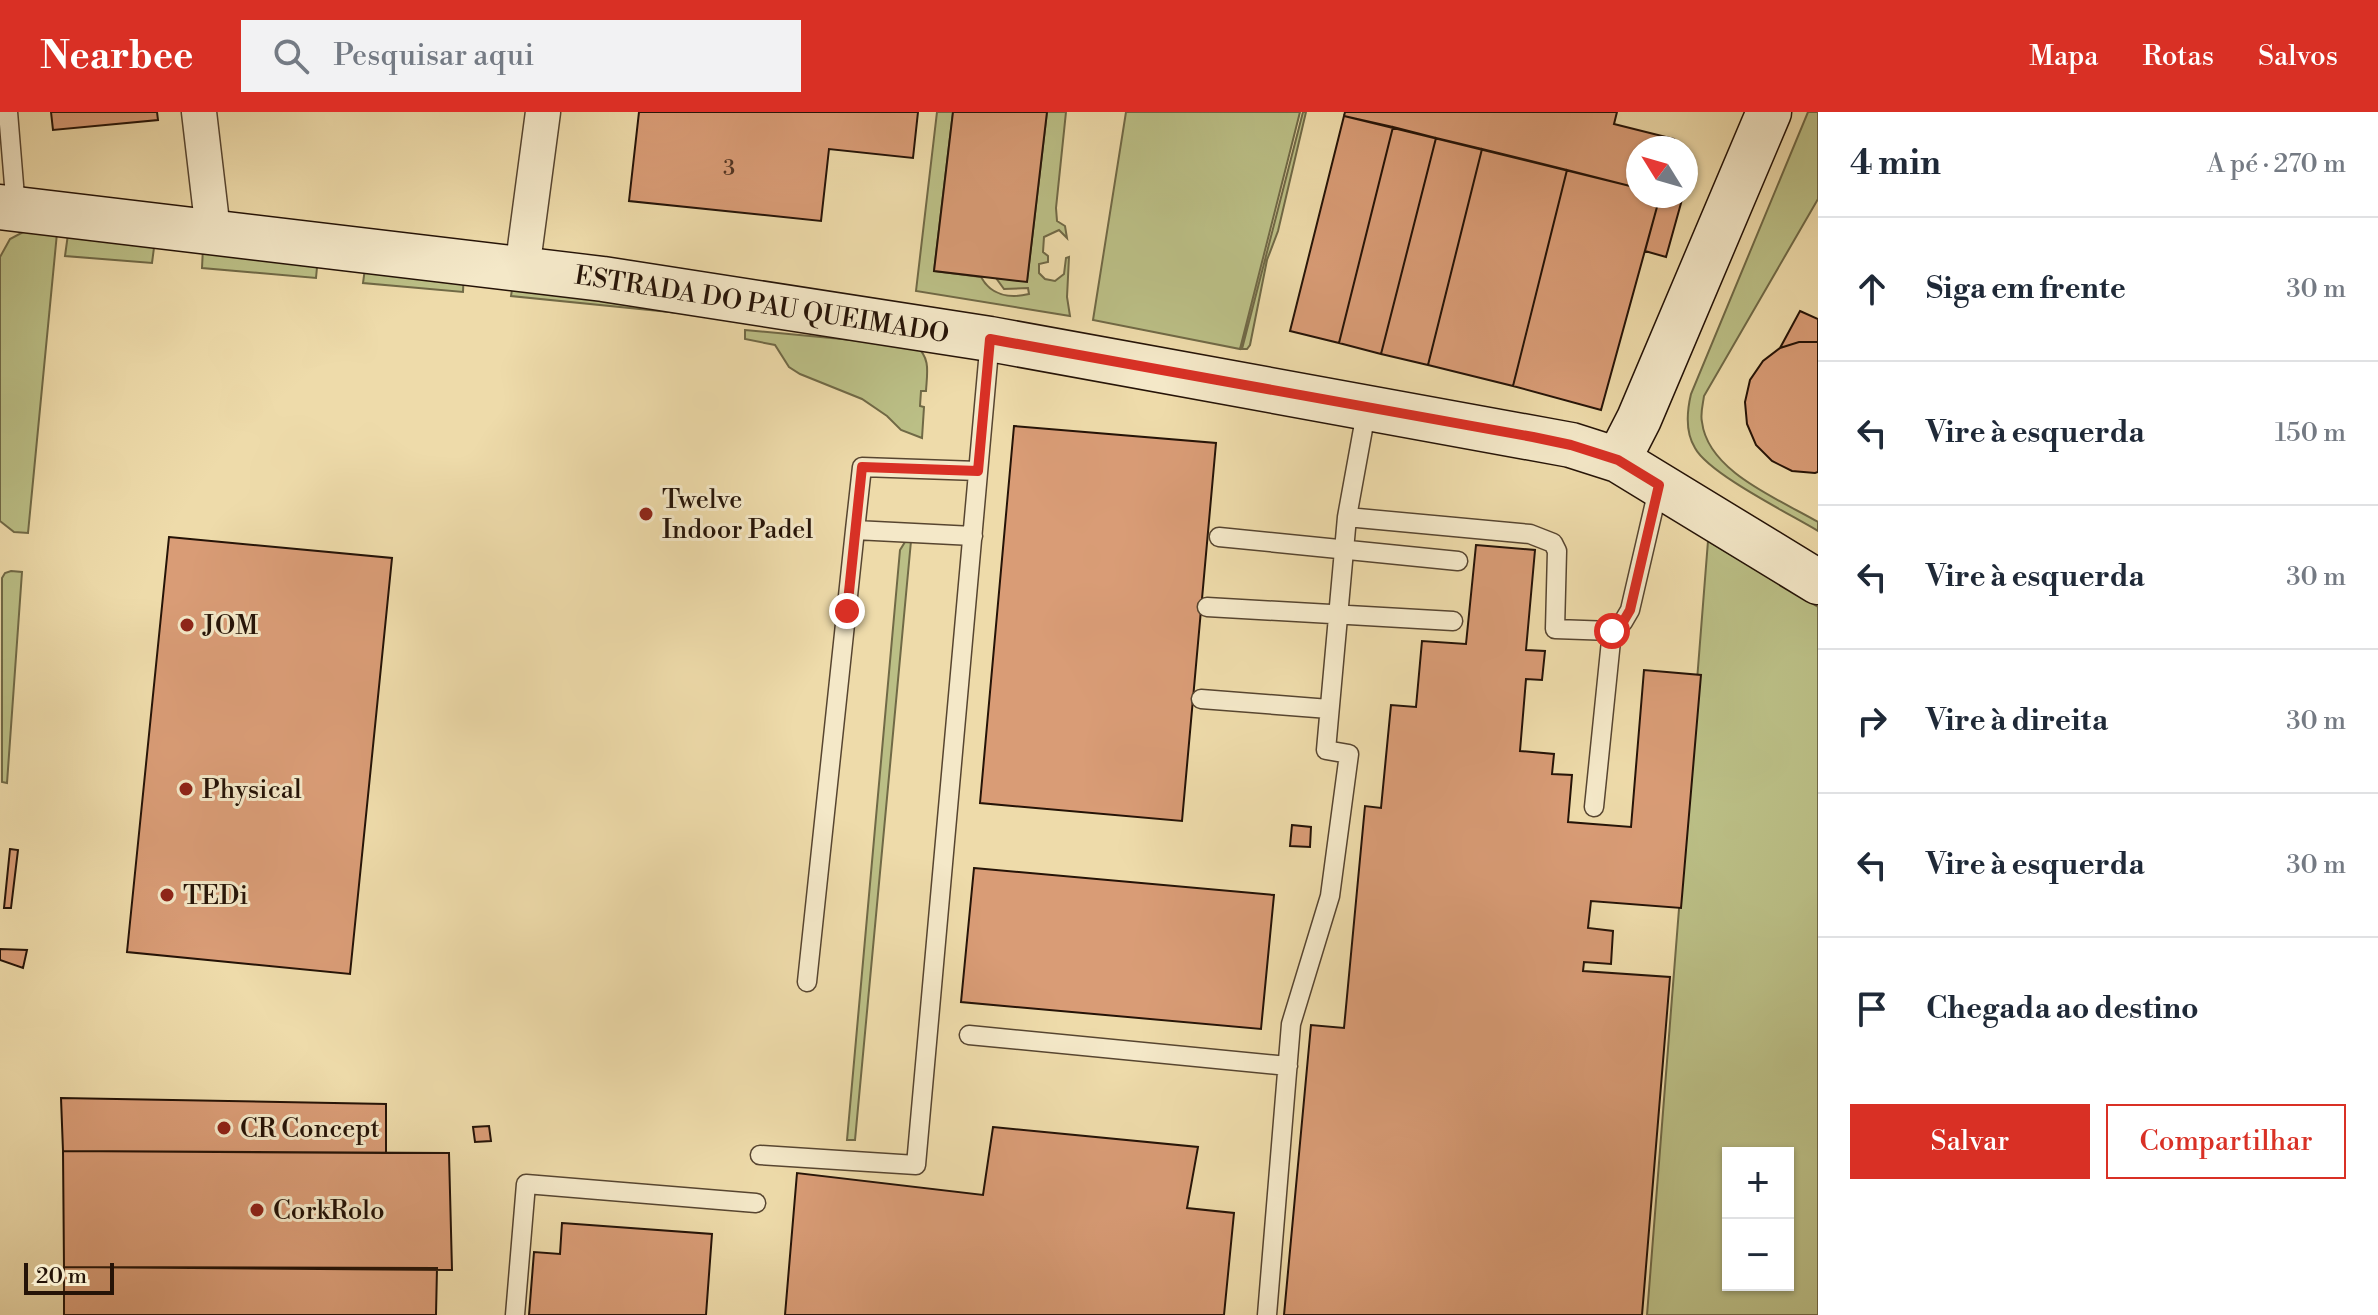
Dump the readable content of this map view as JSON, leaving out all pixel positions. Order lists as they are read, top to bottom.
{
  "streets": {
    "street": ["ESTRADA DO PAU QUEIMADO"]
  },
  "places": [
    "Twelve Indoor Padel",
    "JOM",
    "Physical",
    "TEDi",
    "CR Concept",
    "CorkRolo"
  ],
  "house_numbers": ["3"],
  "scale_bar": "20 m",
  "north": "top left",
  "page": {
    "header": "Nearbee",
    "search": "Pesquisar aqui",
    "nav": ["Mapa", "Rotas", "Salvos"],
    "heading": ["4 min", "A pé · 270 m"],
    "list": [
      ["Siga em frente", "30 m"],
      ["Vire à esquerda", "150 m"],
      ["Vire à esquerda", "30 m"],
      ["Vire à direita", "30 m"],
      ["Vire à esquerda", "30 m"],
      "Chegada ao destino"
    ],
    "buttons": ["Salvar", "Compartilhar"],
    "map_buttons": ["+", "−"],
    "scale": "20 m"
  }
}
